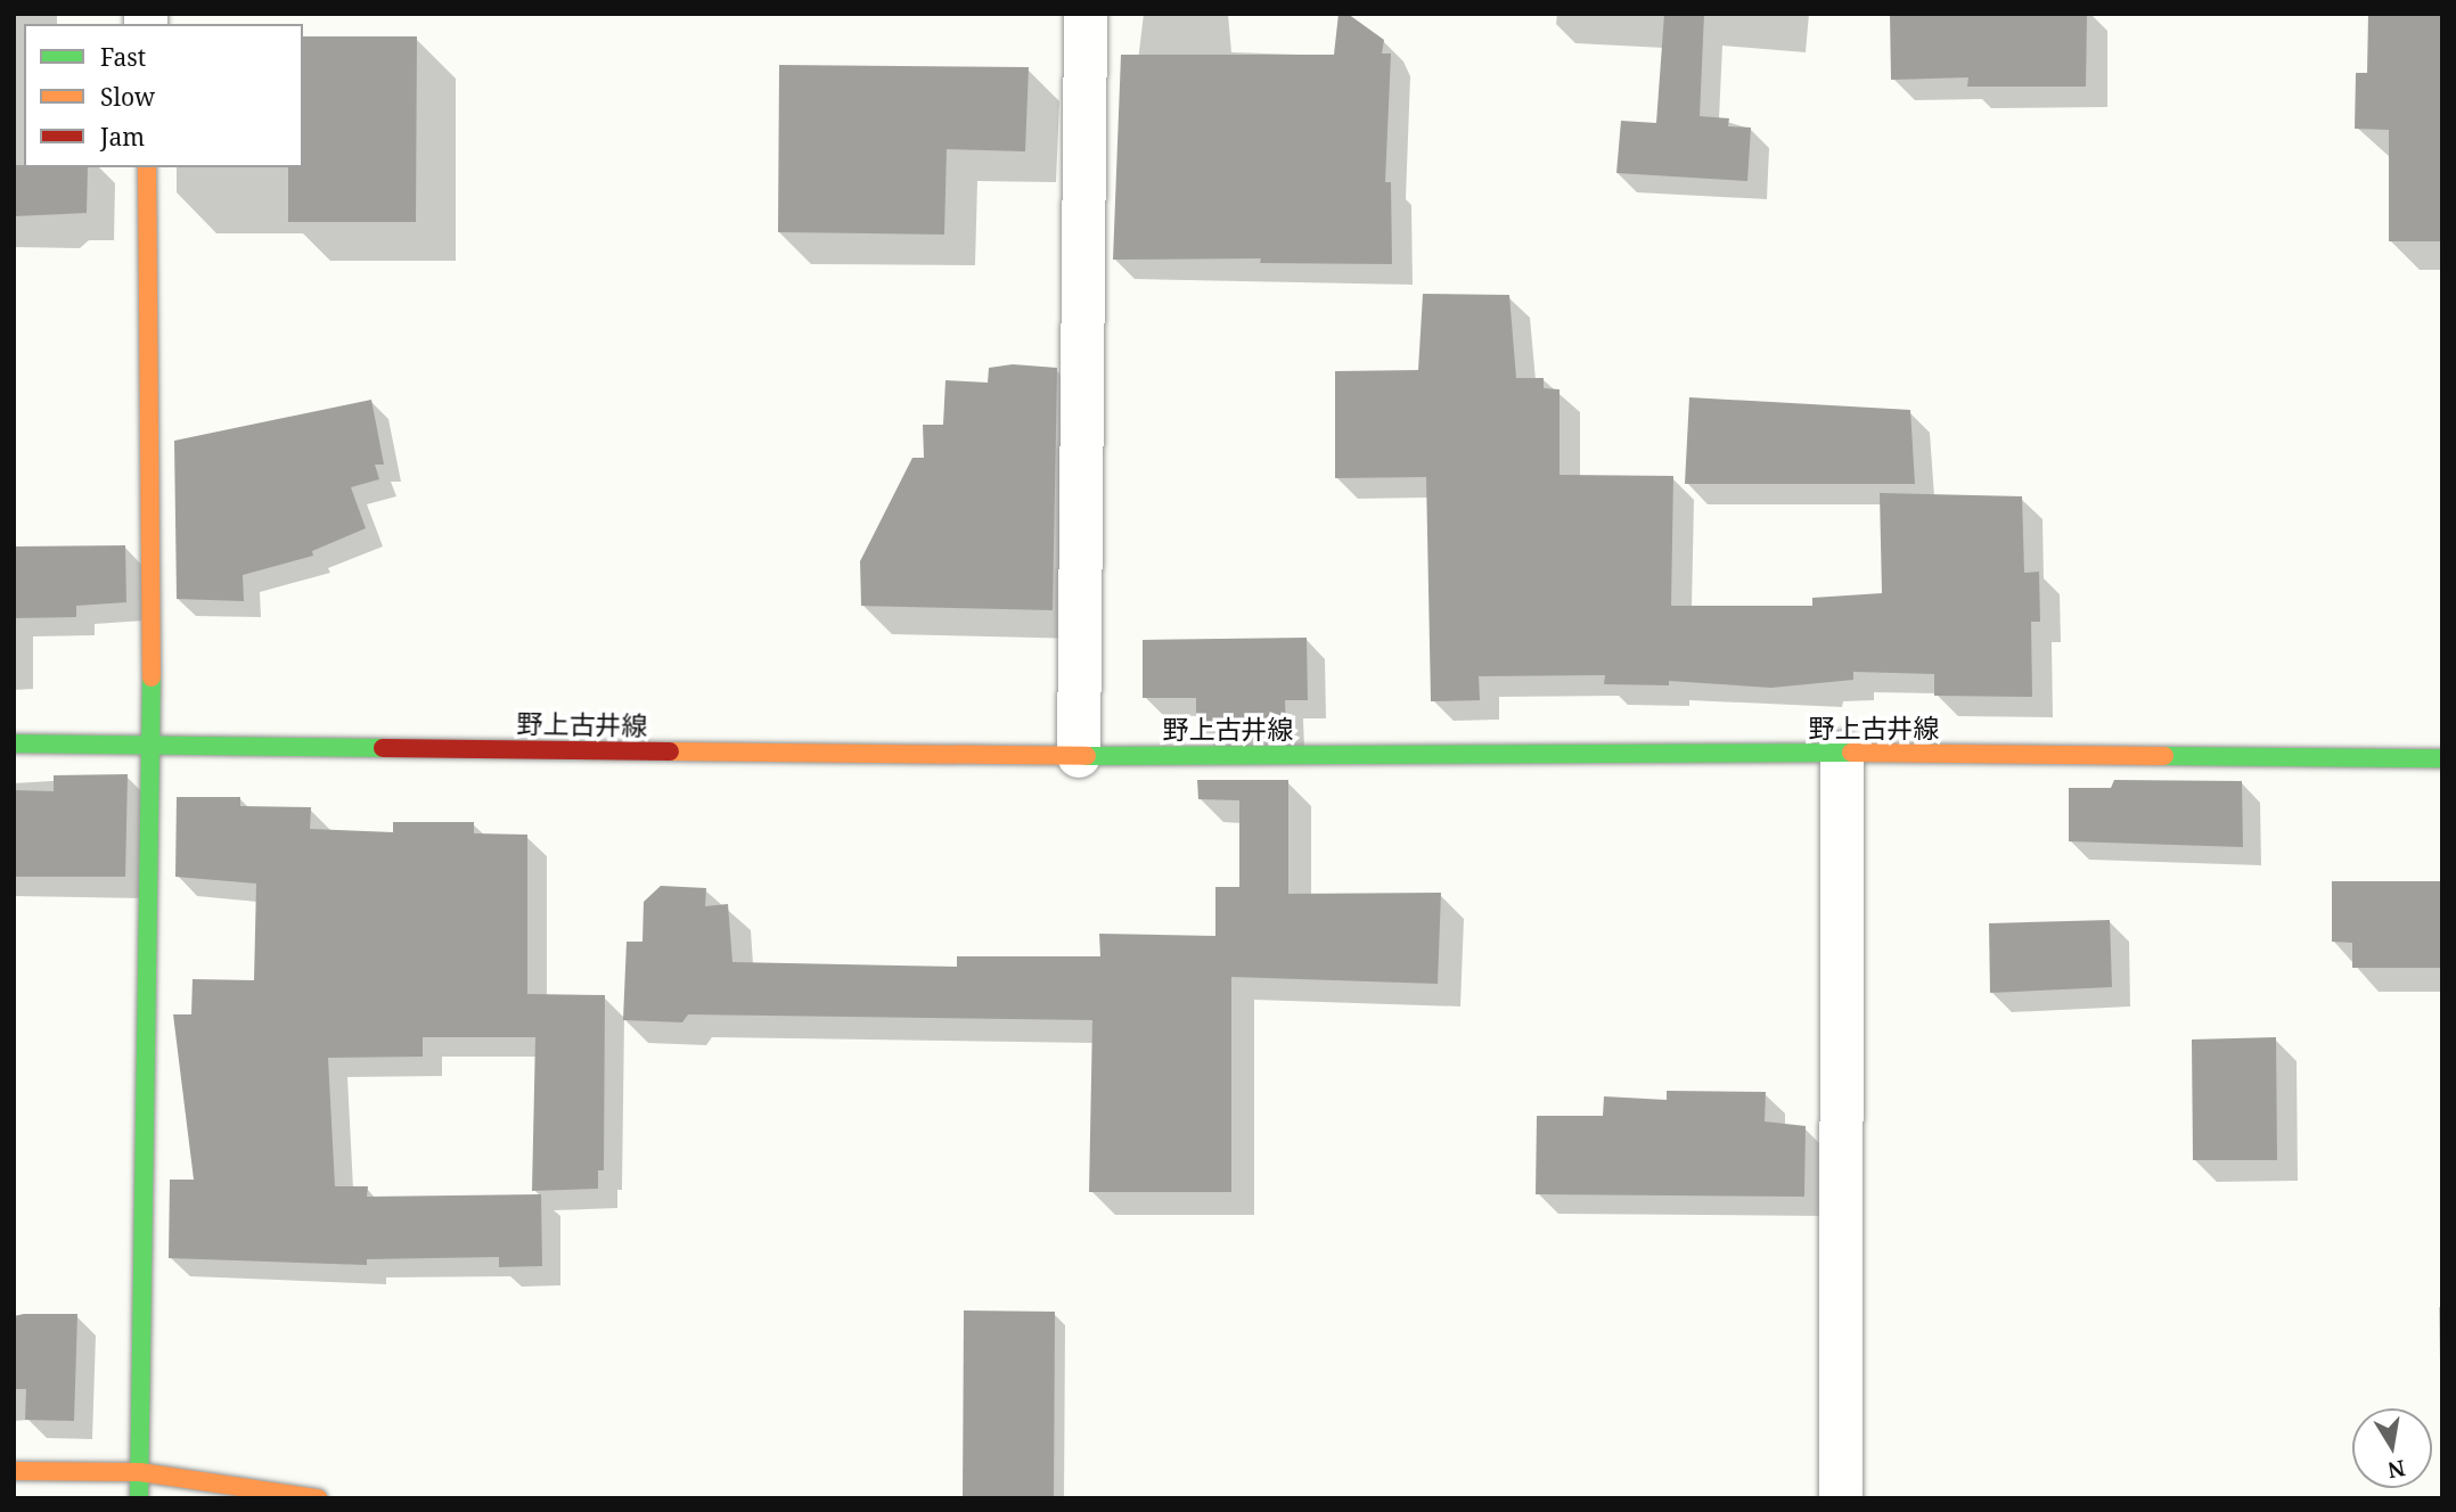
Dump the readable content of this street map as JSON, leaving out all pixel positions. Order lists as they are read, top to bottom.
{
  "streets": {
    "main road": ["野上古井線"]
  },
  "legend": ["Fast", "Slow", "Jam"],
  "north": "bottom"
}
